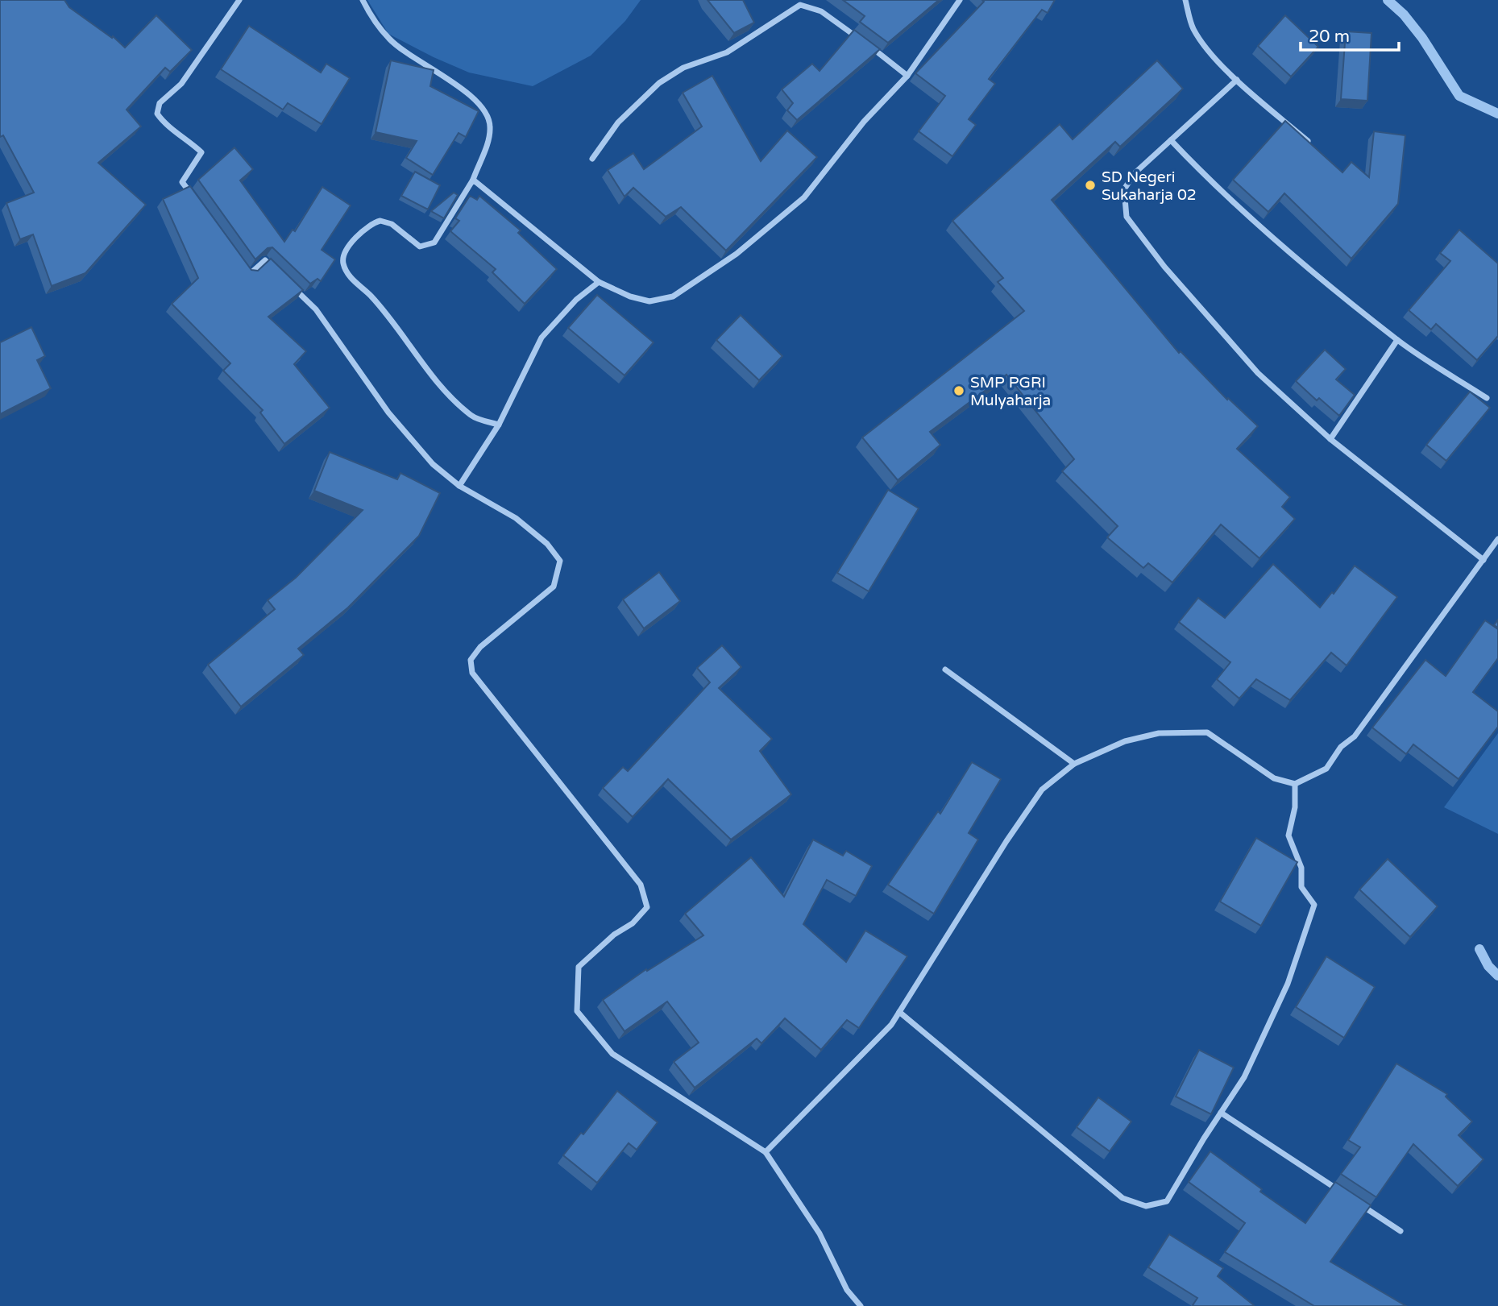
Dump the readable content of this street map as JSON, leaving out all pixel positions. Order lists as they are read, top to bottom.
{
  "places": ["SD Negeri Sukaharja 02", "SMP PGRI Mulyaharja"],
  "scale_bar": "20 m"
}
